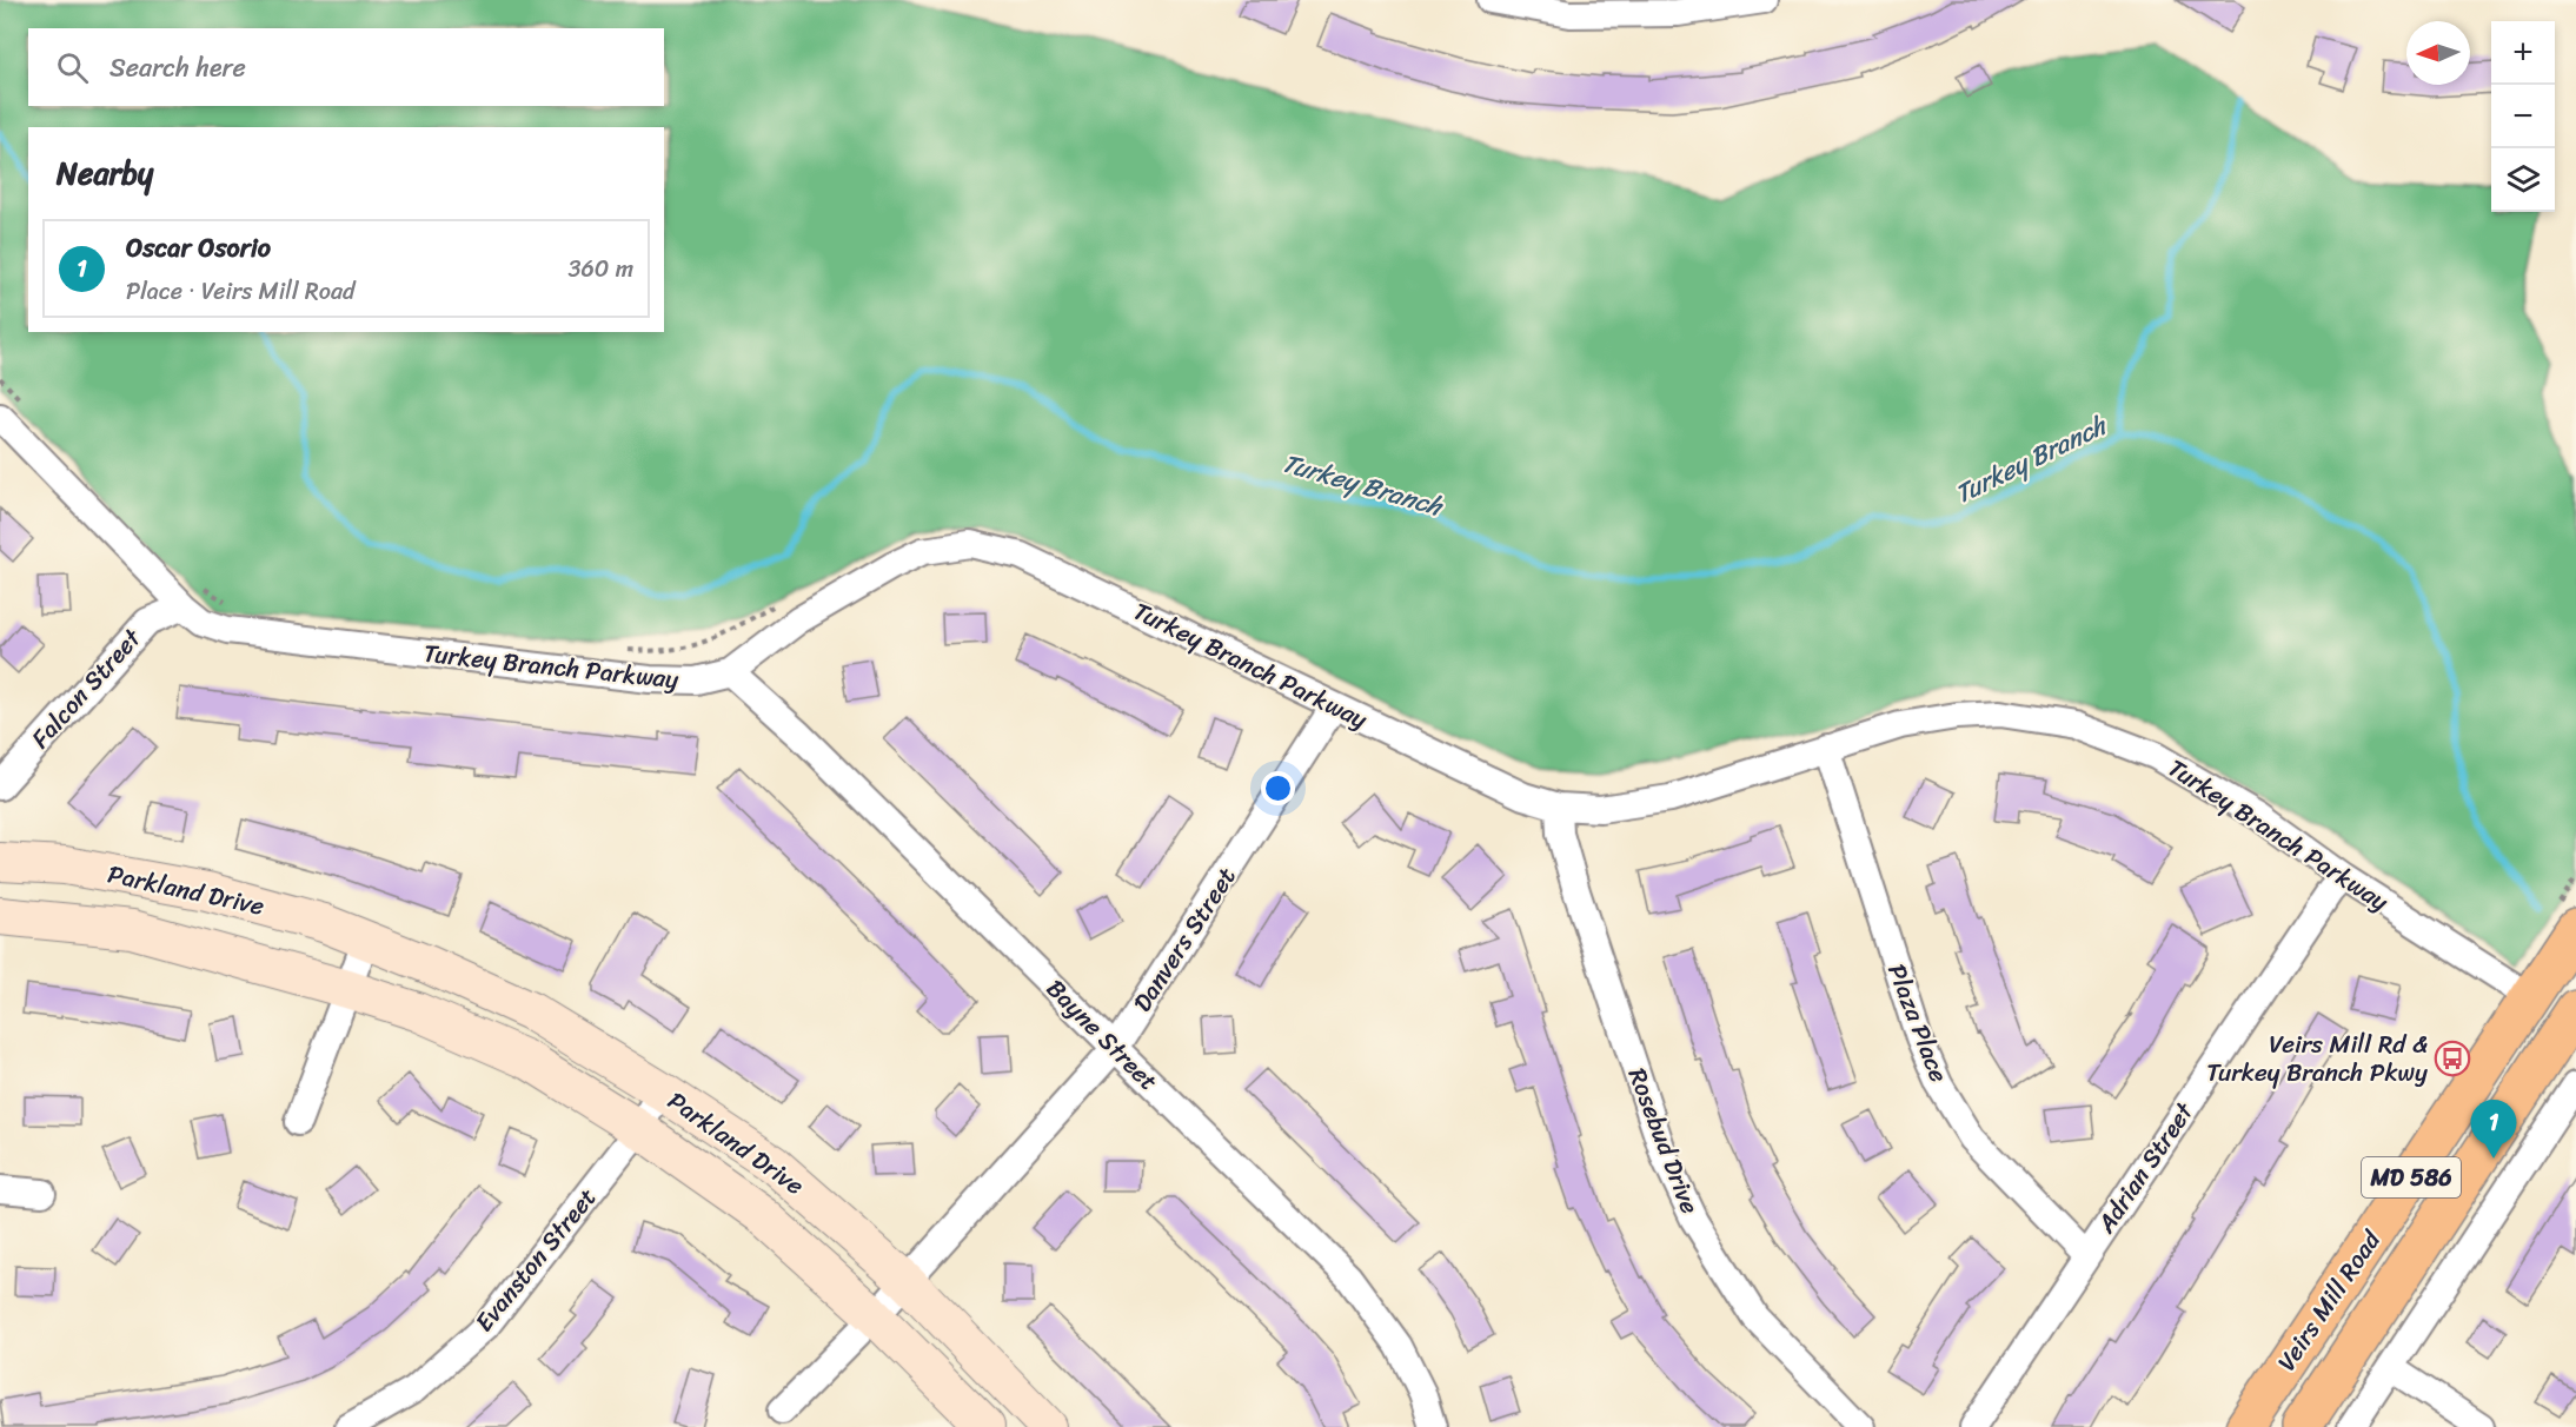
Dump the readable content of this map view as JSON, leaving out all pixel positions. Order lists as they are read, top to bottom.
{
  "streets": {
    "main road": ["MD 586", "Veirs Mill Road"],
    "street": [
      "Turkey Branch Parkway",
      "Falcon Street",
      "Parkland Drive",
      "Danvers Street",
      "Plaza Place",
      "Bayne Street",
      "Rosebud Drive",
      "Adrian Street",
      "Evanston Street"
    ]
  },
  "crossings": [
    ["Turkey Branch Parkway", "Falcon Street"],
    ["Turkey Branch Parkway", "Danvers Street"],
    ["Turkey Branch Parkway", "Plaza Place"],
    ["Turkey Branch Parkway", "Bayne Street"],
    ["Turkey Branch Parkway", "Rosebud Drive"],
    ["Turkey Branch Parkway", "Adrian Street"],
    ["Turkey Branch Parkway", "Veirs Mill Road"],
    ["Parkland Drive", "Danvers Street"],
    ["Parkland Drive", "Evanston Street"],
    ["Danvers Street", "Bayne Street"],
    ["Plaza Place", "Adrian Street"]
  ],
  "water": ["Turkey Branch"],
  "places": {
    "bus stop": ["Veirs Mill Rd & Turkey Branch Pkwy"]
  },
  "north": "left",
  "page": {
    "map_buttons": ["+", "−"],
    "search": "Search here",
    "heading": "Nearby",
    "list": [
      {
        "mark": "1",
        "name": "Oscar Osorio",
        "note": "Place · Veirs Mill Road",
        "value": "360 m"
      }
    ],
    "pins": "1"
  }
}
